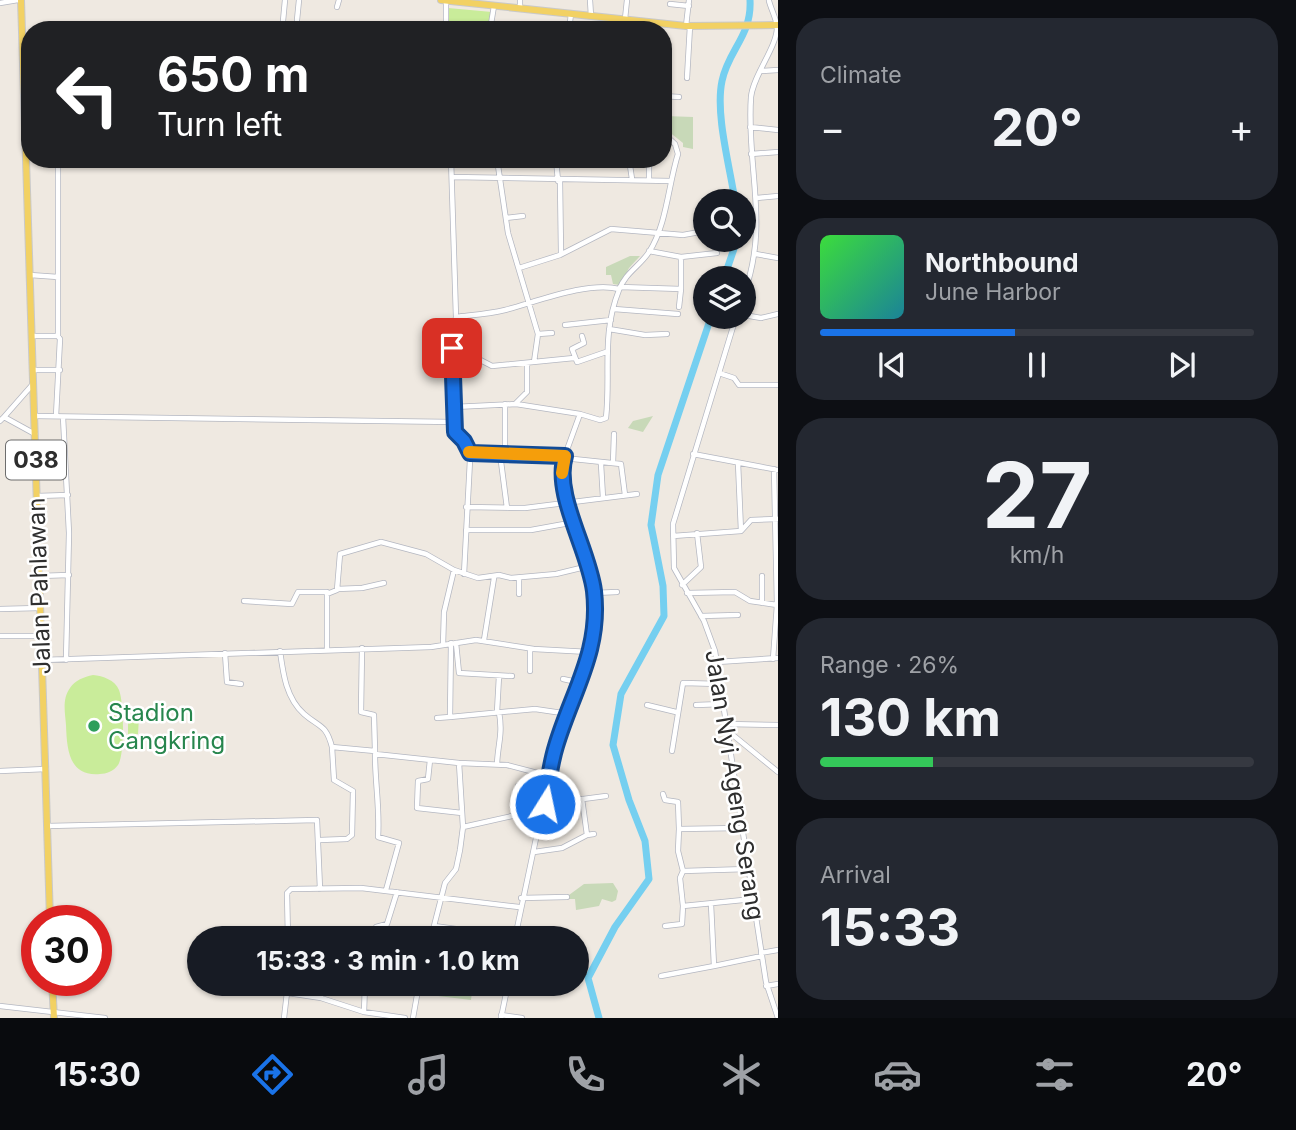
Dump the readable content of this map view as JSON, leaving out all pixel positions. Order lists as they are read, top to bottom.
{
  "streets": {
    "main road": ["038", "Jalan Pahlawan"],
    "street": ["Jalan Nyi Ageng Serang"]
  },
  "places": ["Stadion Cangkring"],
  "page": {
    "tile": [
      "Climate",
      ["27", "km/h"],
      ["Range · 26%", "130 km"],
      ["Arrival", "15:33"]
    ],
    "turn": ["650 m", "Turn left"],
    "heat": ["−", "20°", "+"],
    "song": ["Northbound", "June Harbor"],
    "limit": "30",
    "trip": "15:33 · 3 min · 1.0 km",
    "tabs": ["15:30", "20°"]
  }
}
